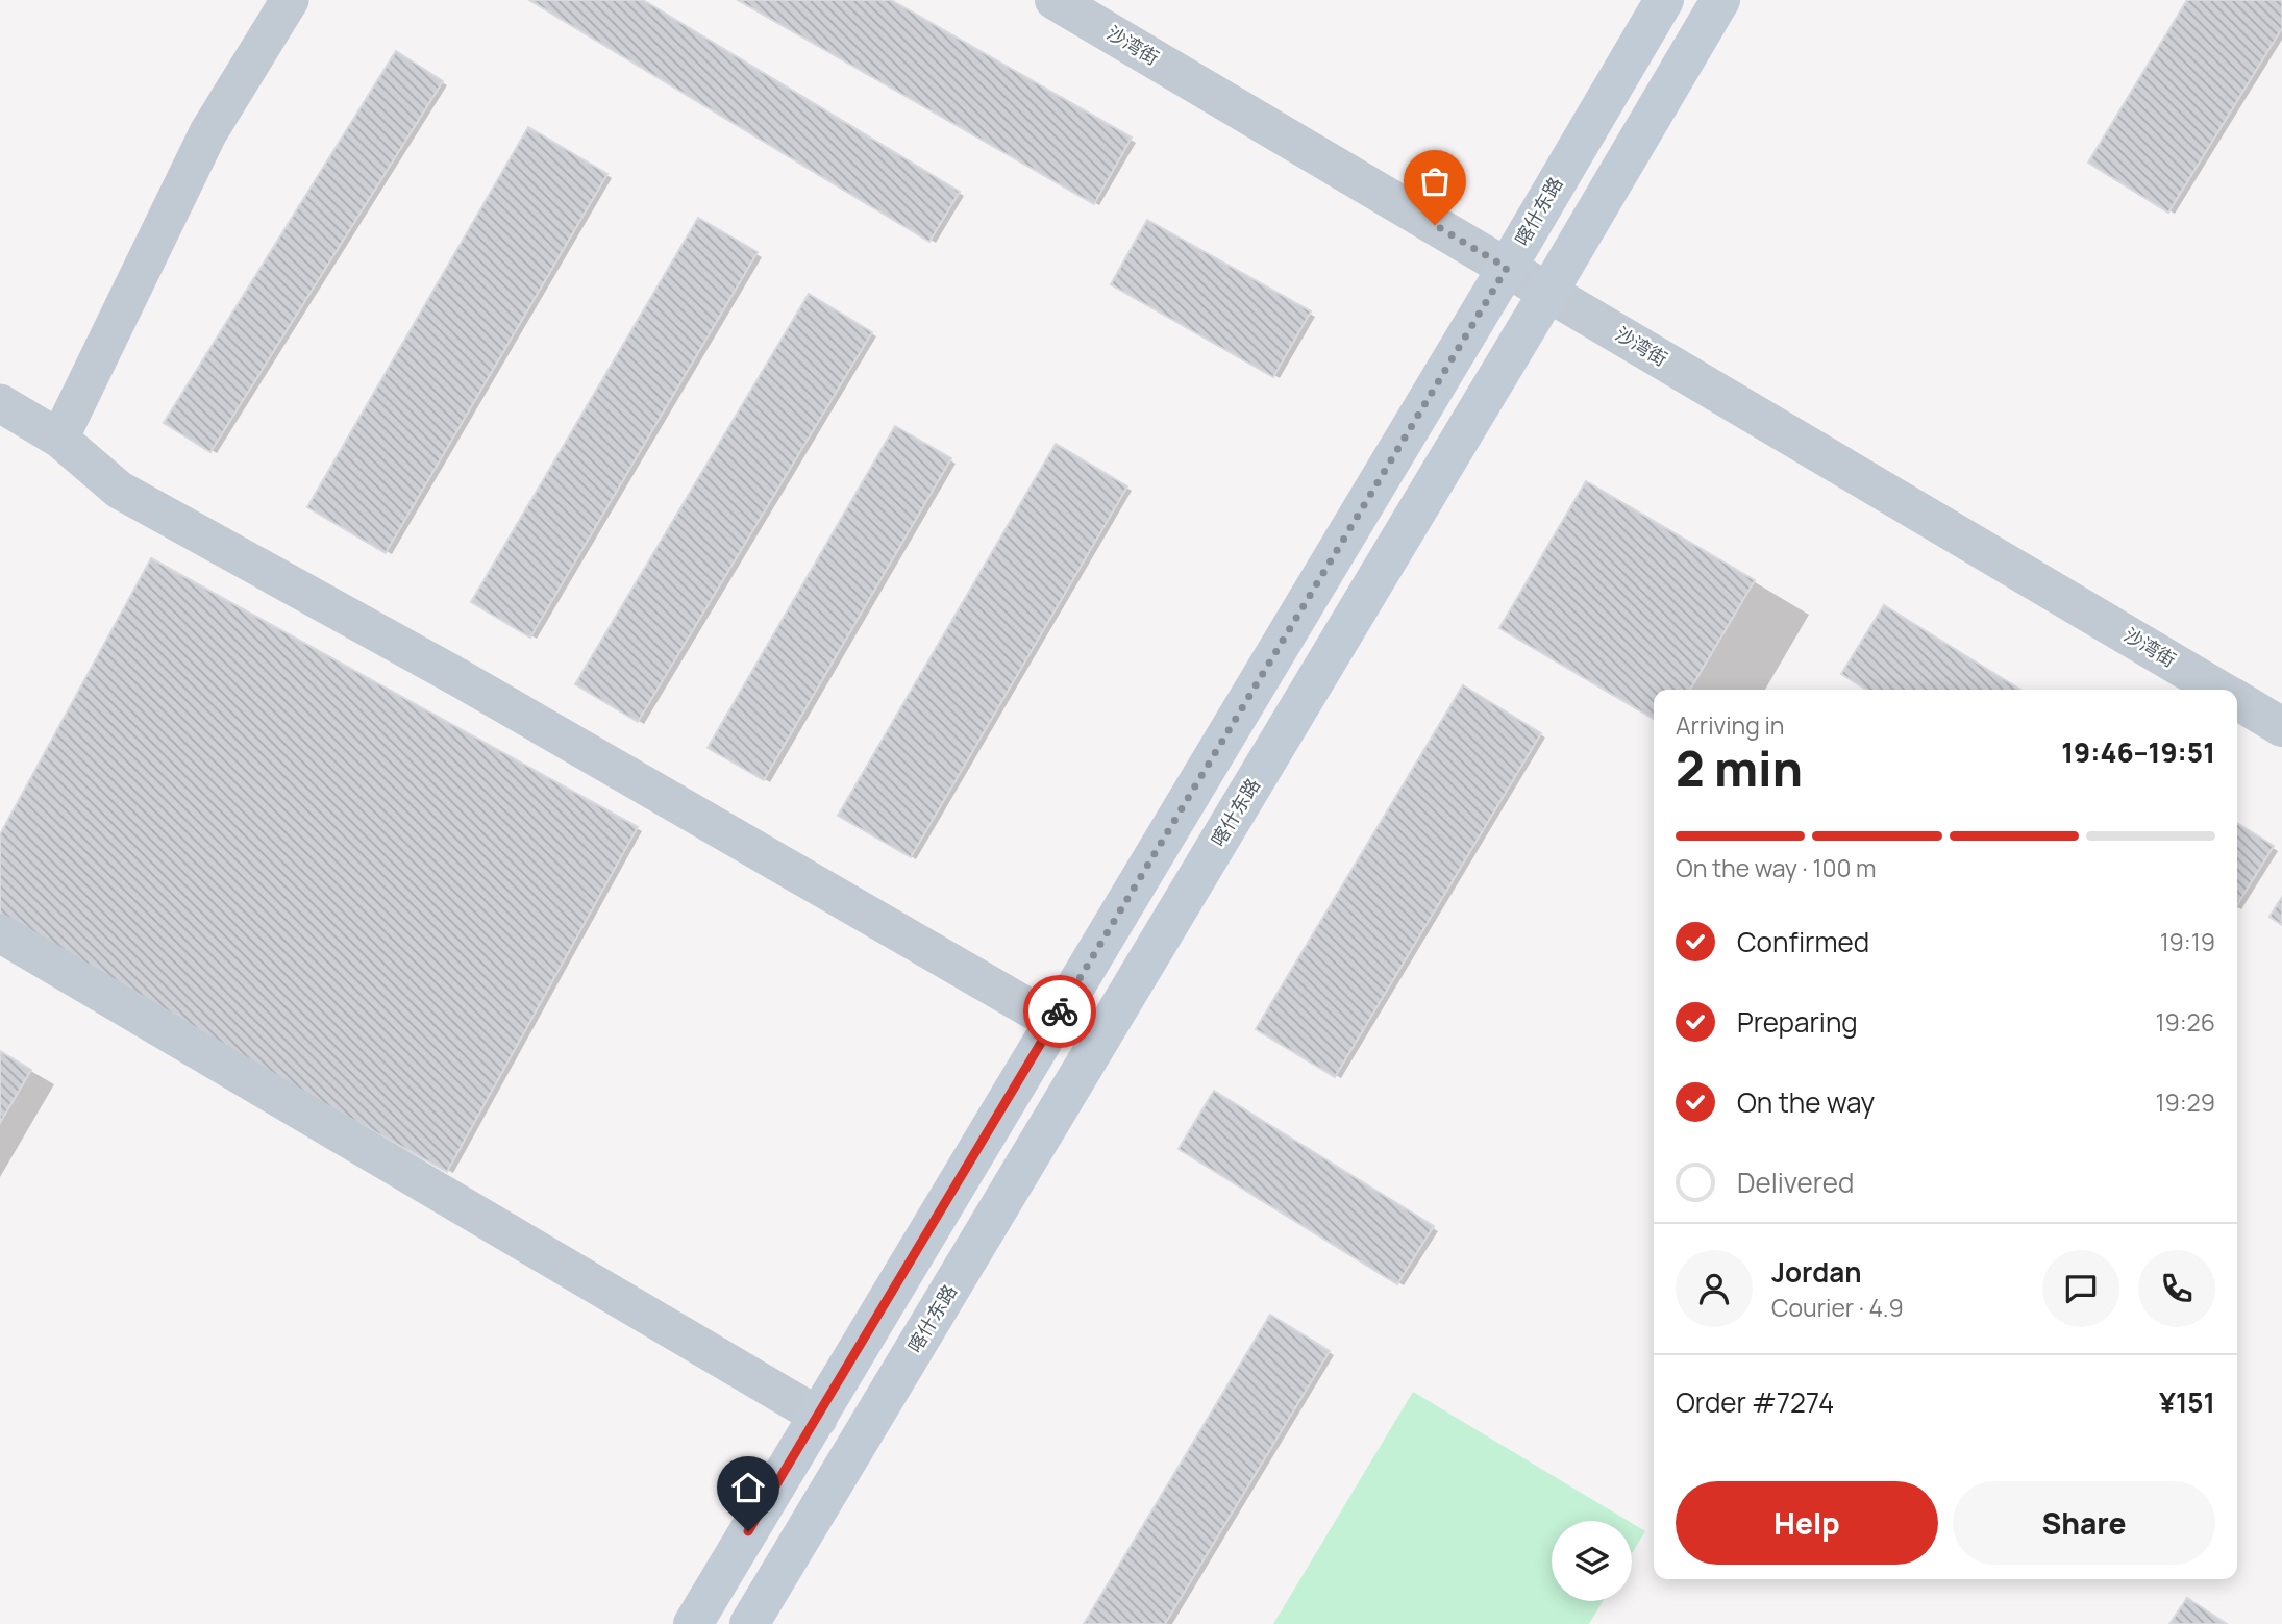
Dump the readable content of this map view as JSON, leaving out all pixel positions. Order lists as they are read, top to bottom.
{
  "streets": {
    "main road": ["喀什东路"],
    "street": ["沙湾街"]
  },
  "crossings": [
    ["沙湾街", "喀什东路"]
  ],
  "page": {
    "heading": ["2 min", "Arriving in", "19:46–19:51"],
    "panel": [
      "Jordan",
      "Courier · 4.9",
      "Order #7274",
      "¥151"
    ],
    "bar": "On the way · 100 m",
    "list": [
      ["Confirmed", "19:19"],
      ["Preparing", "19:26"],
      ["On the way", "19:29"],
      "Delivered"
    ],
    "buttons": ["Help", "Share"]
  }
}
